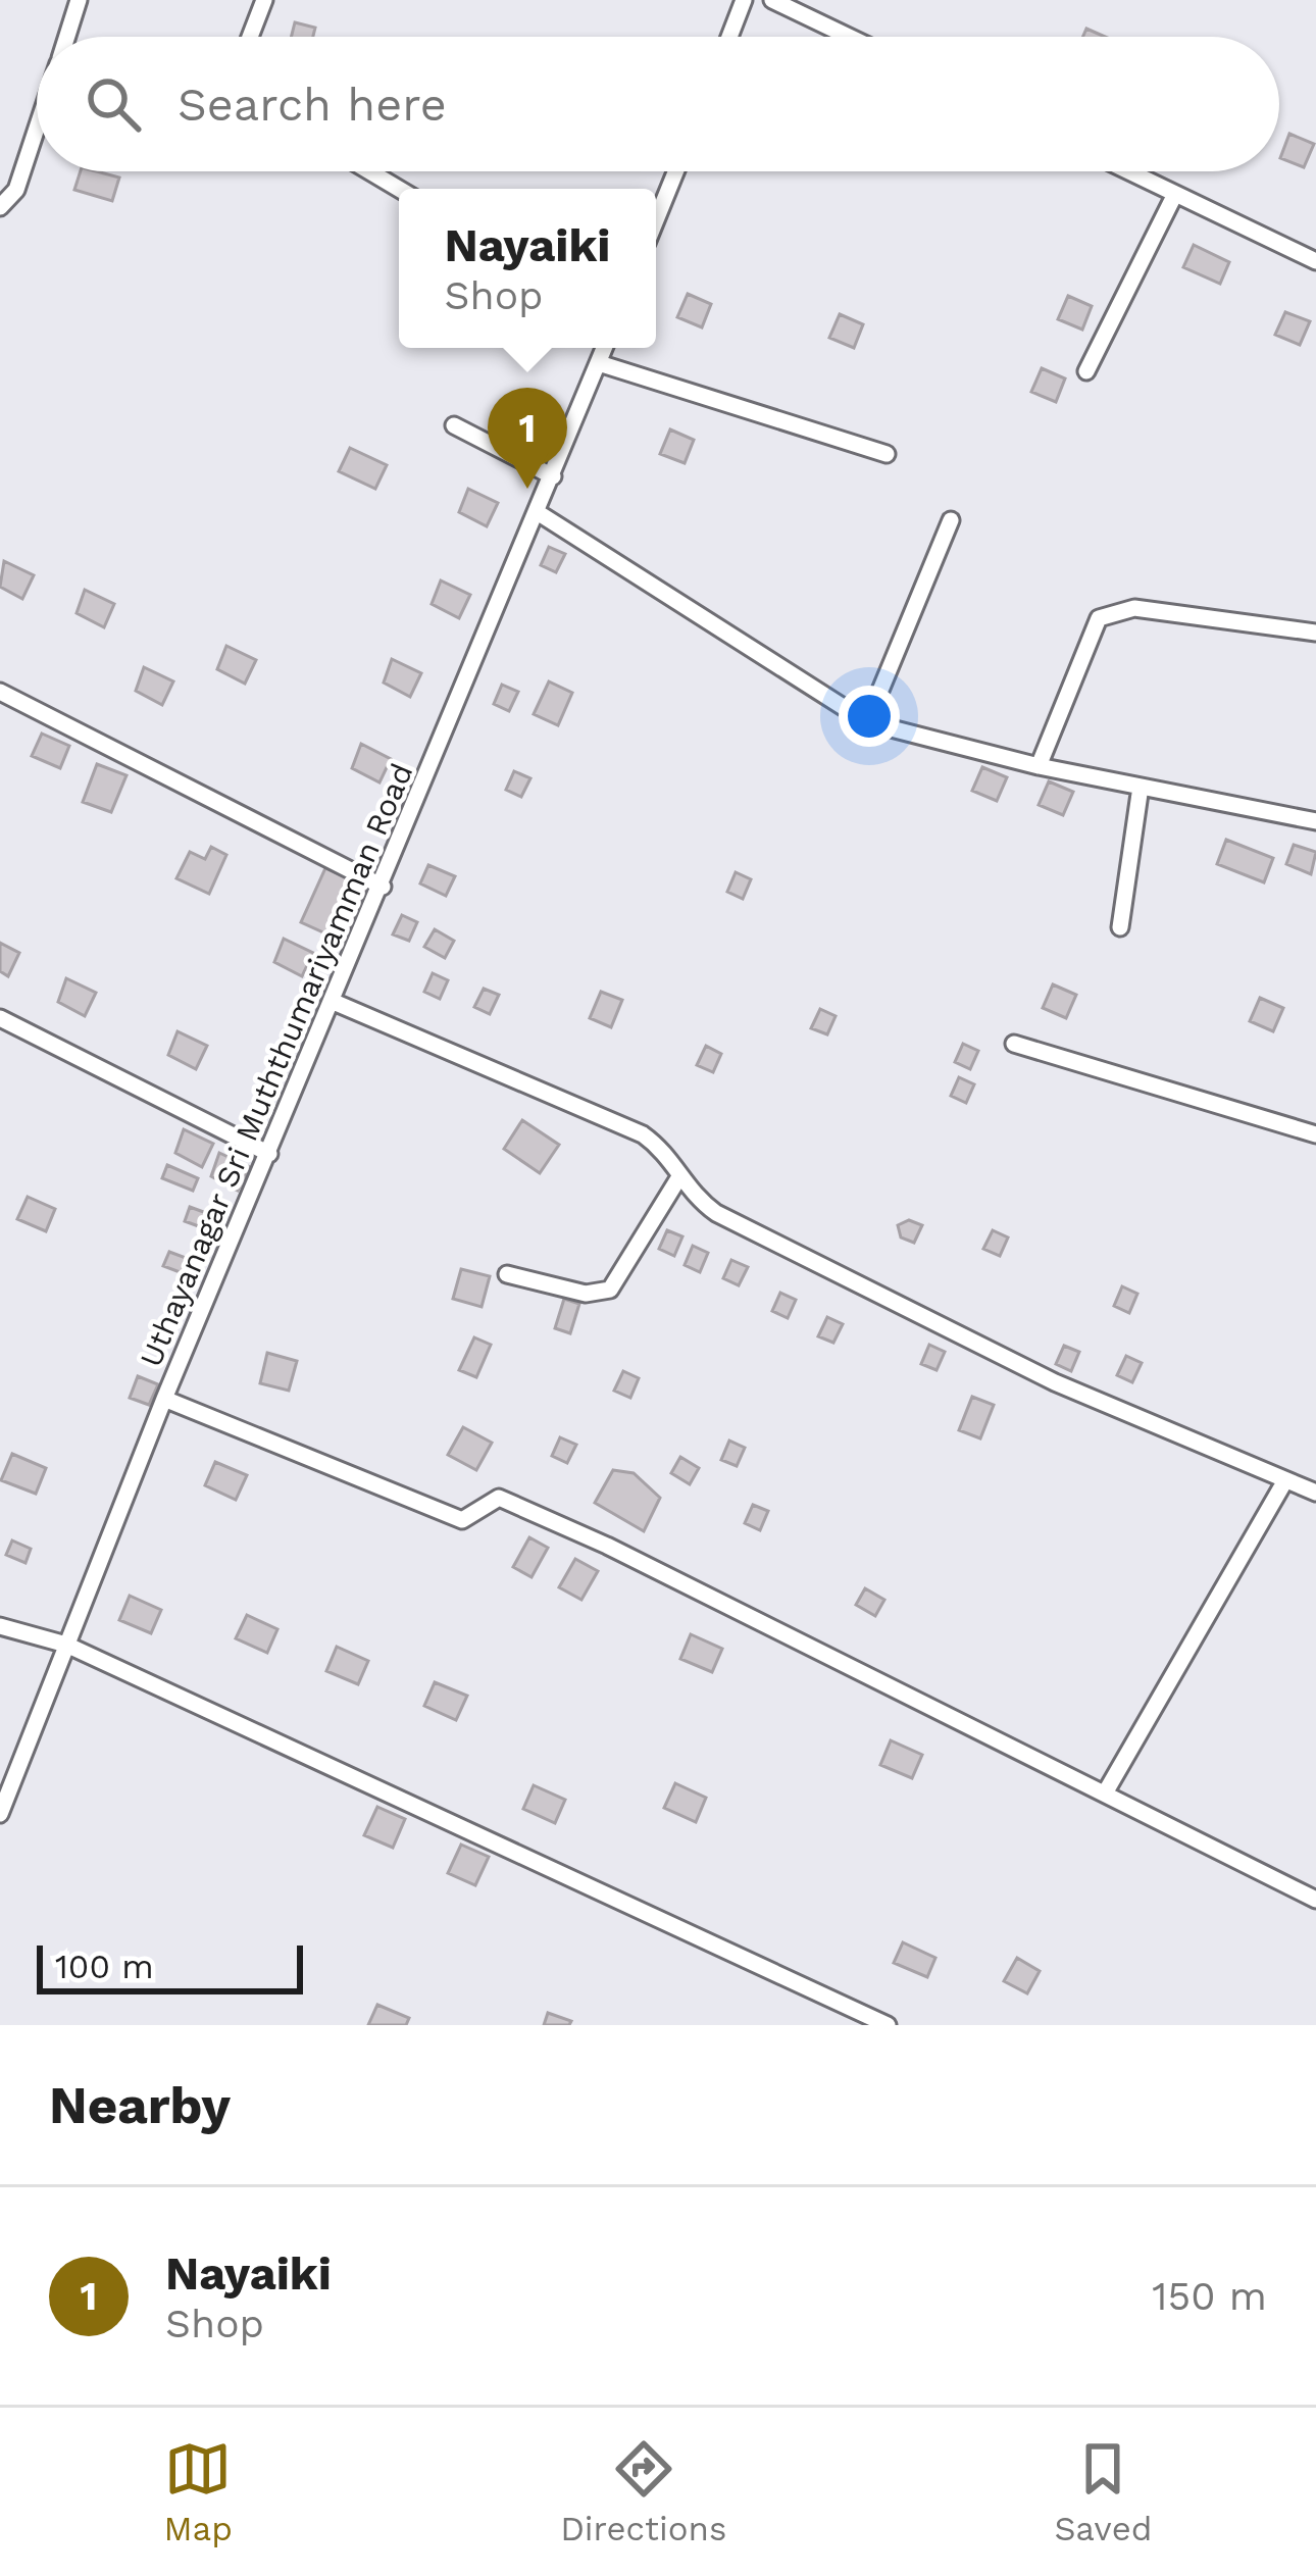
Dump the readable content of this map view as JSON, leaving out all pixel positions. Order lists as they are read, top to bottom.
{
  "streets": {
    "street": ["Uthayanagar Sri Muththumariyamman Road"]
  },
  "scale_bar": "100 m",
  "page": {
    "search": "Search here",
    "popup": ["Nayaiki", "Shop"],
    "pins": "1",
    "scale": "100 m",
    "heading": "Nearby",
    "list": [
      {
        "mark": "1",
        "name": "Nayaiki",
        "note": "Shop",
        "value": "150 m"
      }
    ],
    "nav": ["Map", "Directions", "Saved"]
  }
}
